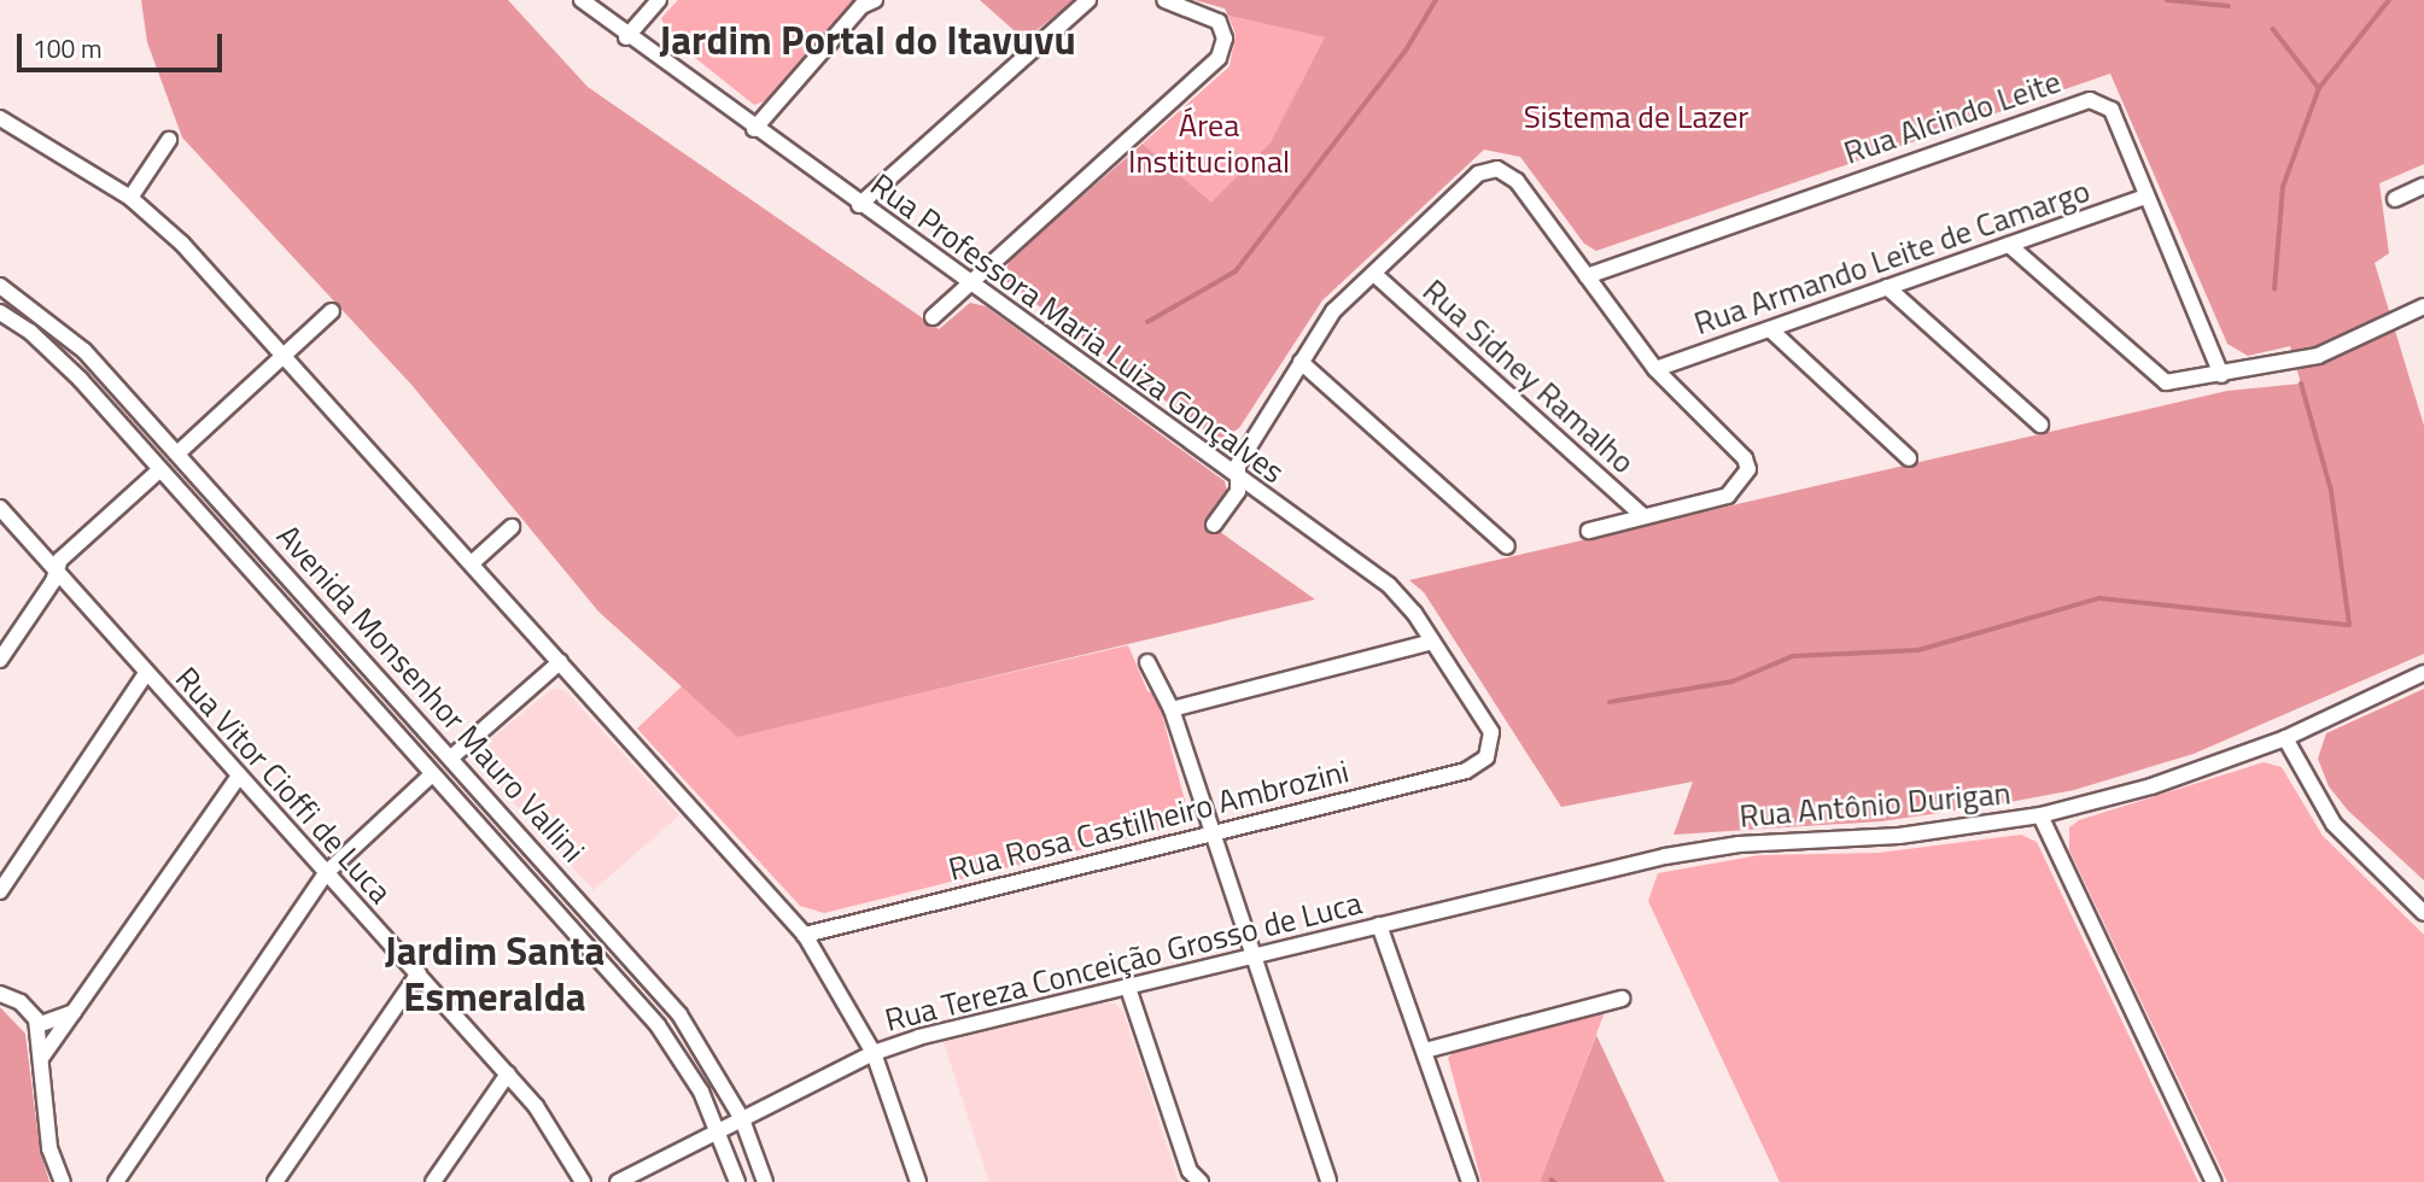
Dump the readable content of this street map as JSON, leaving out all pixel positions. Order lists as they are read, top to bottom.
{
  "streets": {
    "street": [
      "Rua Alcindo Leite",
      "Rua Armando Leite de Camargo",
      "Rua Professora Maria Luiza Gonçalves",
      "Rua Sidney Ramalho",
      "Avenida Monsenhor Mauro Vallini",
      "Rua Vitor Cioffi de Luca",
      "Rua Antônio Durigan",
      "Rua Rosa Castilheiro Ambrozini",
      "Rua Tereza Conceição Grosso de Luca"
    ]
  },
  "crossings": [
    ["Rua Alcindo Leite", "Rua Armando Leite de Camargo"],
    ["Rua Professora Maria Luiza Gonçalves", "Rua Rosa Castilheiro Ambrozini"],
    ["Avenida Monsenhor Mauro Vallini", "Rua Tereza Conceição Grosso de Luca"],
    ["Rua Antônio Durigan", "Rua Tereza Conceição Grosso de Luca"]
  ],
  "districts": ["Jardim Portal do Itavuvu", "Jardim Santa Esmeralda"],
  "parks": ["Sistema de Lazer", "Área Institucional"],
  "scale_bar": "100 m"
}
